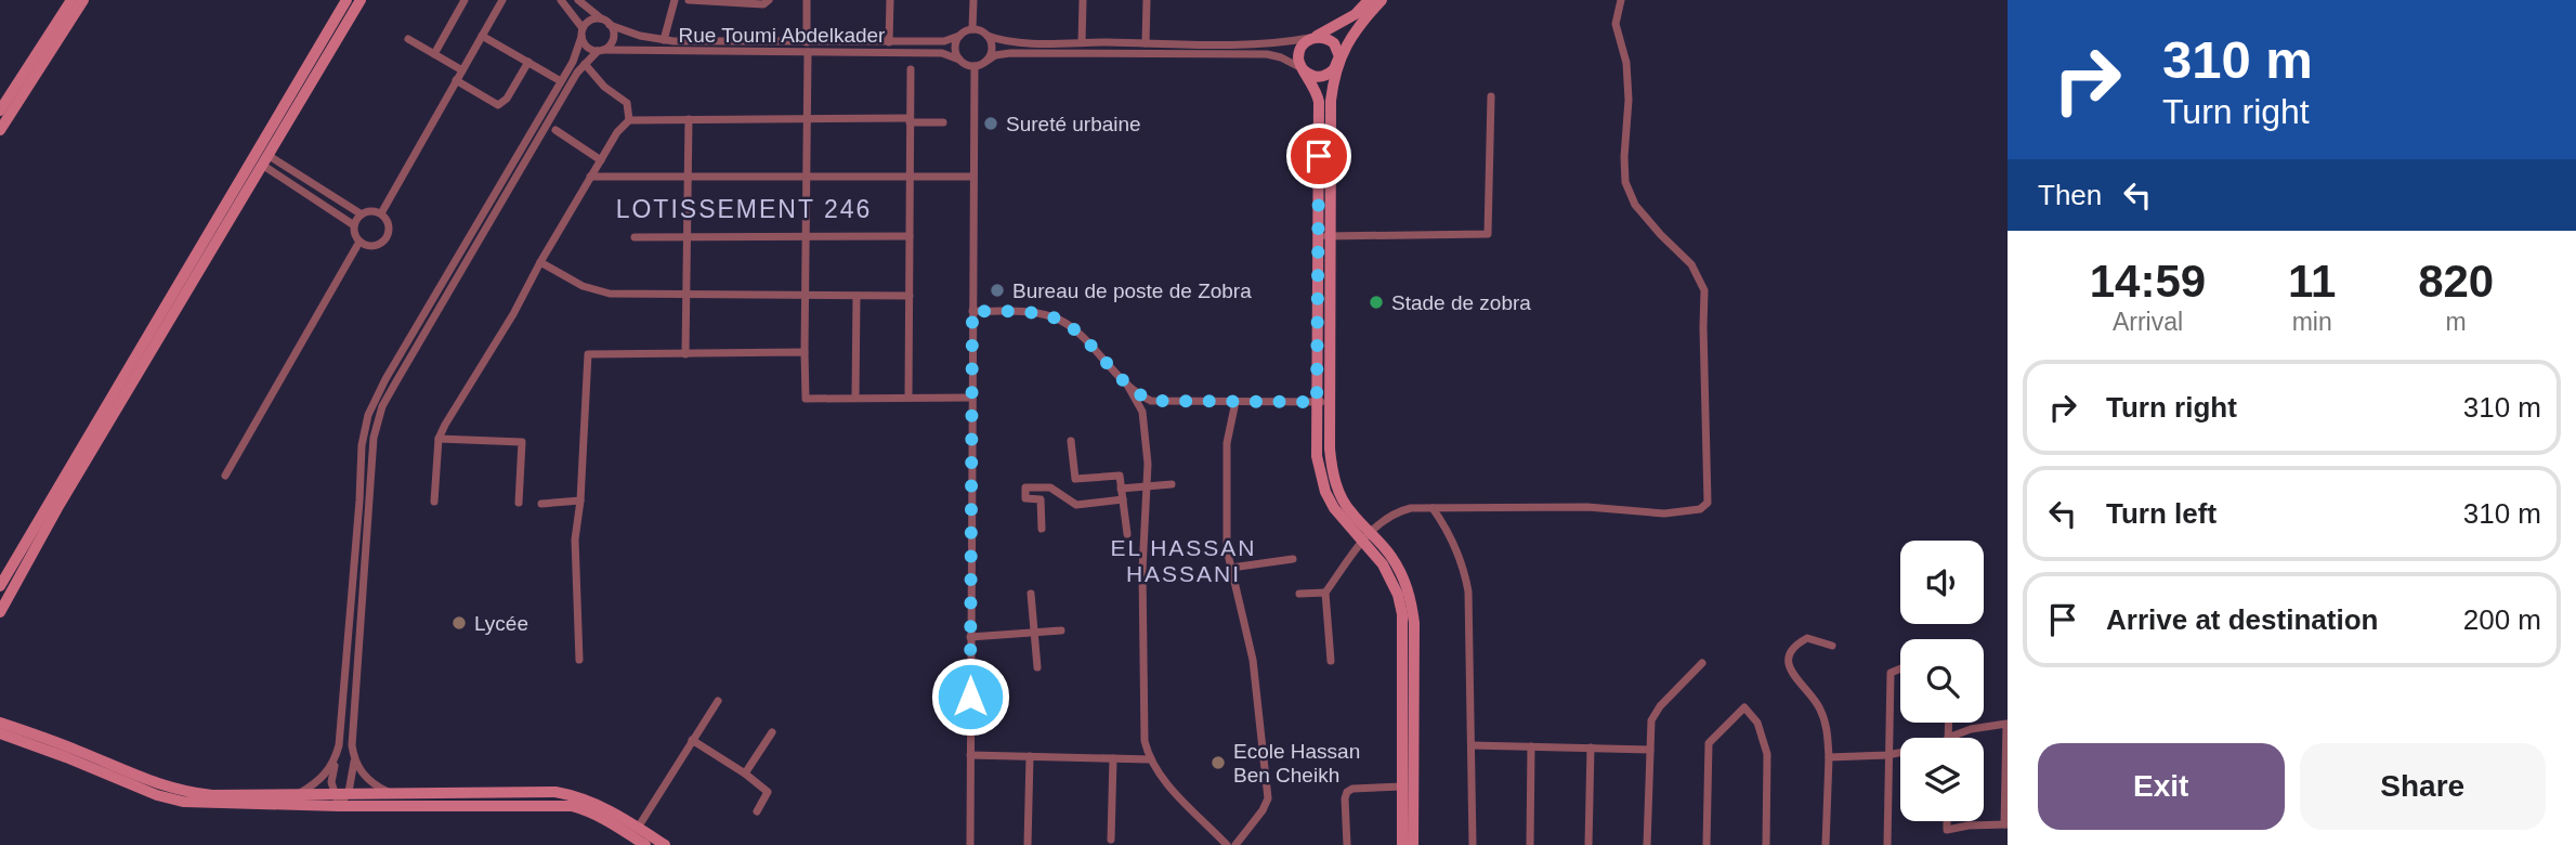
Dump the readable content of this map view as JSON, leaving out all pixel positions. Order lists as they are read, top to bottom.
{
  "streets": {
    "street": ["Rue Toumi Abdelkader"]
  },
  "districts": ["LOTISSEMENT 246", "EL HASSAN HASSANI"],
  "places": [
    "Sureté urbaine",
    "Bureau de poste de Zobra",
    "Stade de zobra",
    "Lycée",
    "Ecole Hassan Ben Cheikh"
  ],
  "page": {
    "turn": ["310 m", "Turn right"],
    "then": "Then",
    "eta": [
      "14:59",
      "Arrival",
      "11",
      "min",
      "820",
      "m"
    ],
    "list": [
      {
        "name": "Turn right",
        "value": "310 m"
      },
      {
        "name": "Turn left",
        "value": "310 m"
      },
      {
        "name": "Arrive at destination",
        "value": "200 m"
      }
    ],
    "buttons": ["Exit", "Share"]
  }
}
